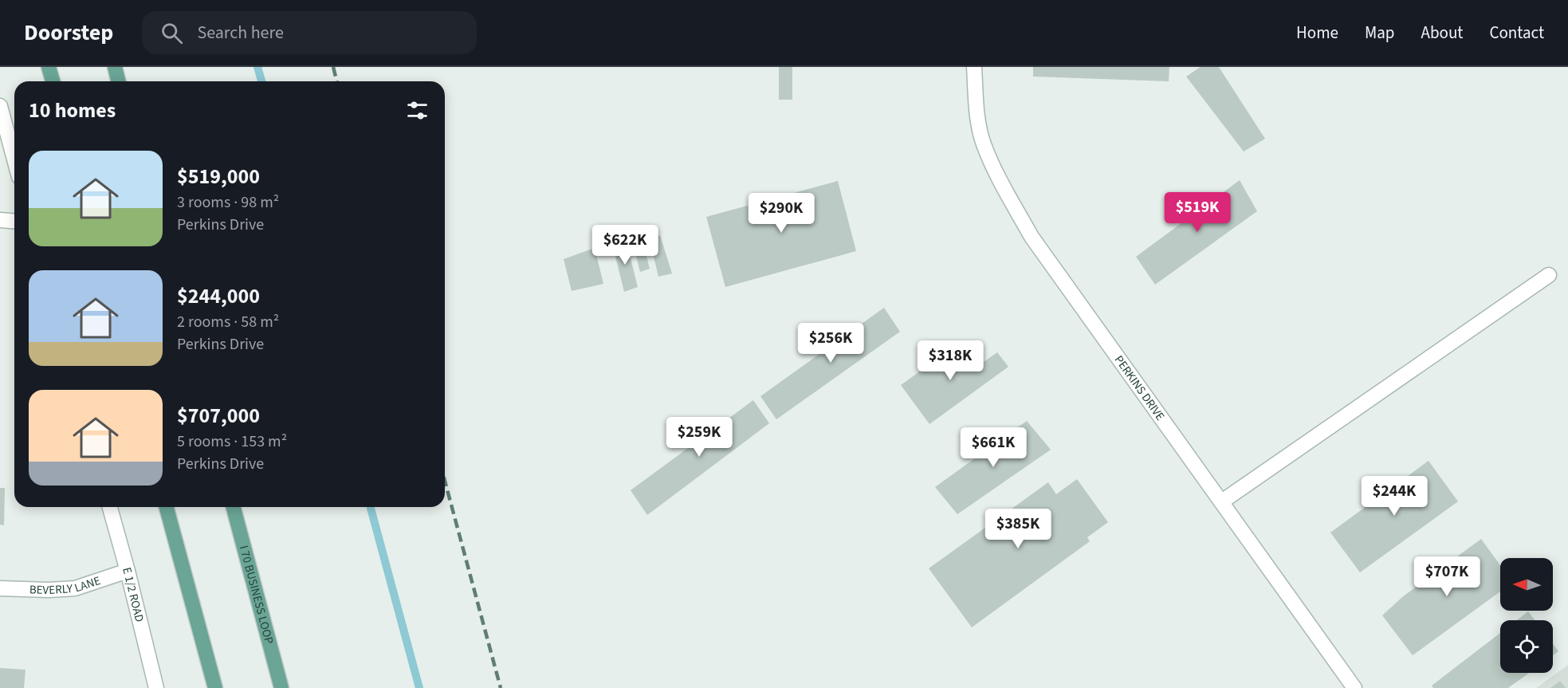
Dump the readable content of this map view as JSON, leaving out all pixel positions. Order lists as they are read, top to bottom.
{
  "streets": {
    "main road": ["I 70 BUSINESS LOOP"],
    "street": ["PERKINS DRIVE", "BEVERLY LANE", "E 1/2 ROAD"]
  },
  "crossings": [
    ["BEVERLY LANE", "E 1/2 ROAD"]
  ],
  "north": "left",
  "page": {
    "header": "Doorstep",
    "search": "Search here",
    "nav": [
      "Home",
      "Map",
      "About",
      "Contact"
    ],
    "heading": "10 homes",
    "list": [
      {
        "name": "$519,000",
        "note": "3 rooms · 98 m² · Perkins Drive"
      },
      {
        "name": "$244,000",
        "note": "2 rooms · 58 m² · Perkins Drive"
      },
      {
        "name": "$707,000",
        "note": "5 rooms · 153 m² · Perkins Drive"
      }
    ],
    "price": [
      "$519K",
      "$290K",
      "$622K",
      "$256K",
      "$318K",
      "$259K",
      "$661K",
      "$244K",
      "$385K",
      "$707K"
    ]
  }
}
